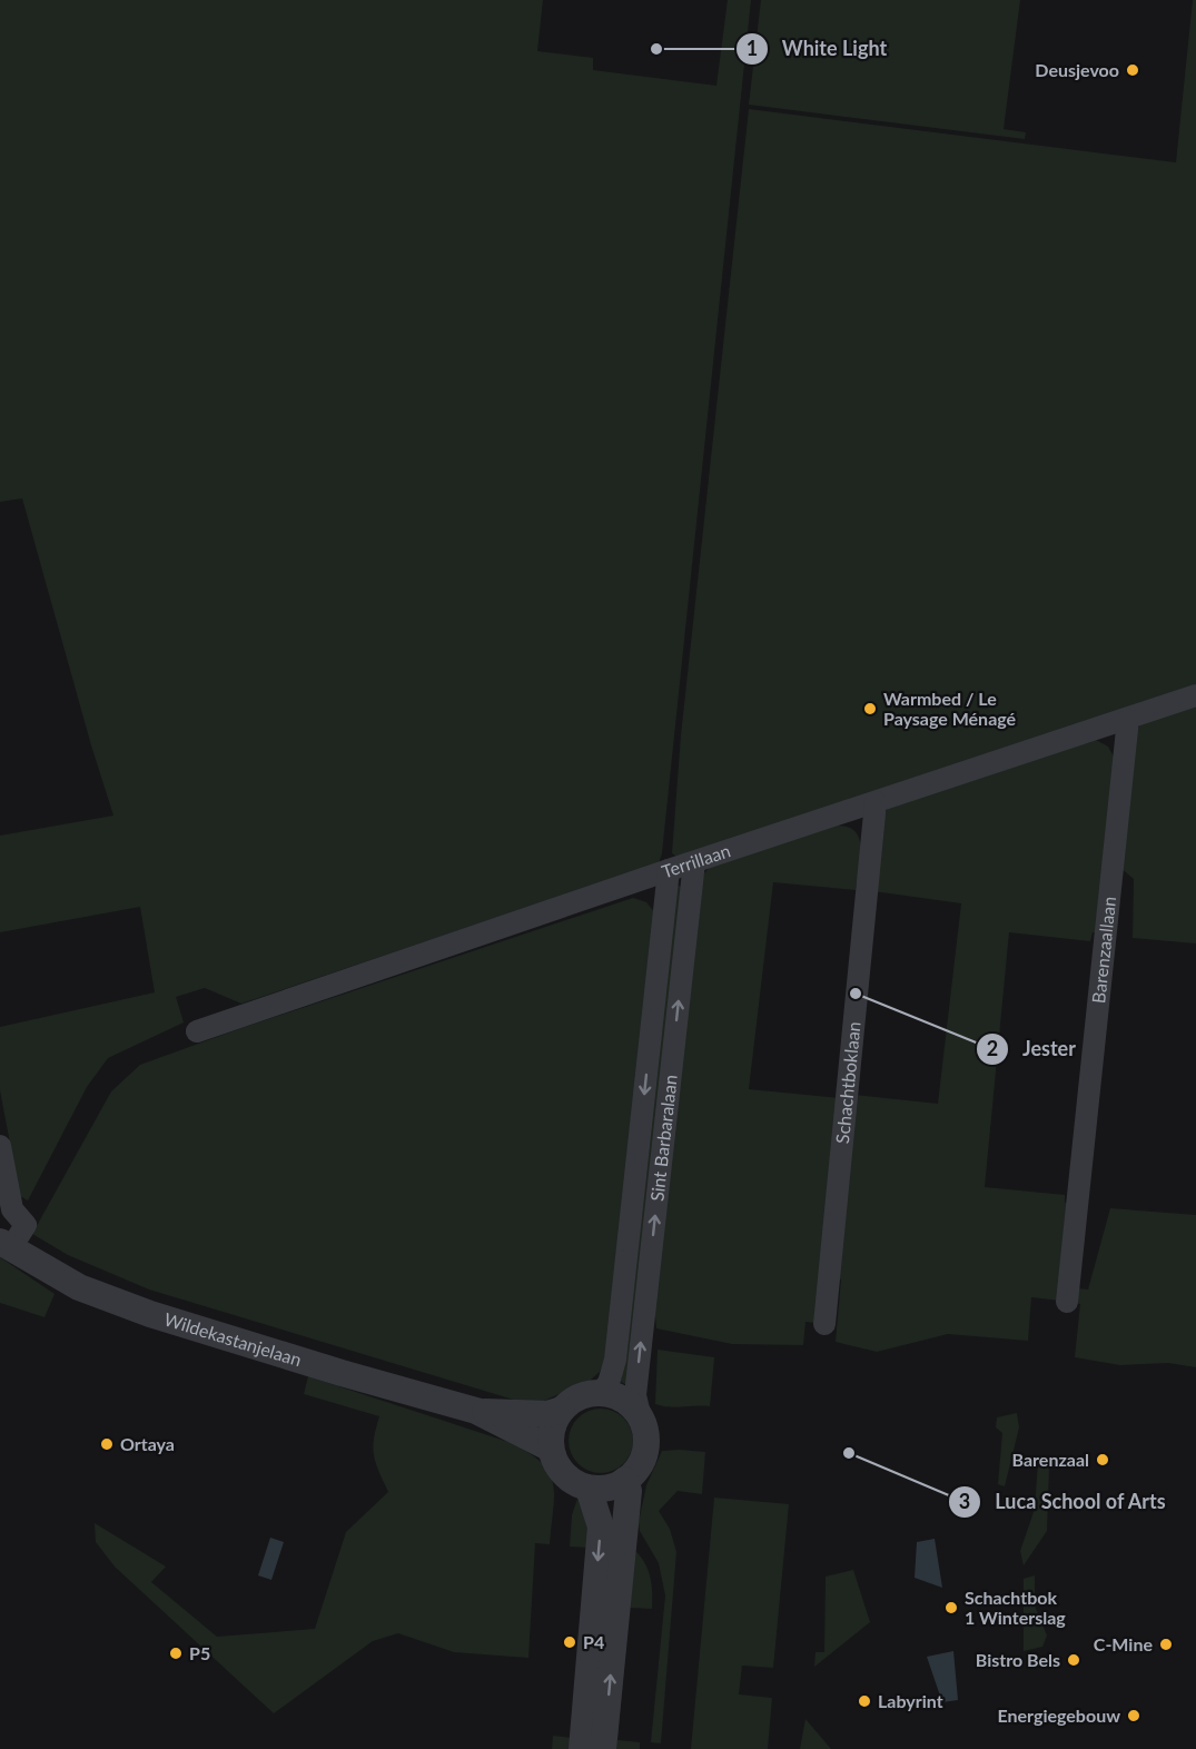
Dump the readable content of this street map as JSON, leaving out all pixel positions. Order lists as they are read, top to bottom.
{
  "streets": {
    "street": [
      "Terrillaan",
      "Barenzaallaan",
      "Schachtboklaan",
      "Sint Barbaralaan",
      "Wildekastanjelaan"
    ]
  },
  "crossings": [
    ["Terrillaan", "Barenzaallaan"],
    ["Terrillaan", "Schachtboklaan"],
    ["Terrillaan", "Sint Barbaralaan"],
    ["Sint Barbaralaan", "Wildekastanjelaan"]
  ],
  "places": [
    "White Light",
    "Deusjevoo",
    "Warmbed / Le Paysage Ménagé",
    "Jester",
    "Ortaya",
    "Luca School of Arts",
    "Barenzaal",
    "Schachtbok 1 Winterslag",
    "P4",
    "C-Mine",
    "P5",
    "Bistro Bels",
    "Labyrint",
    "Energiegebouw"
  ]
}
